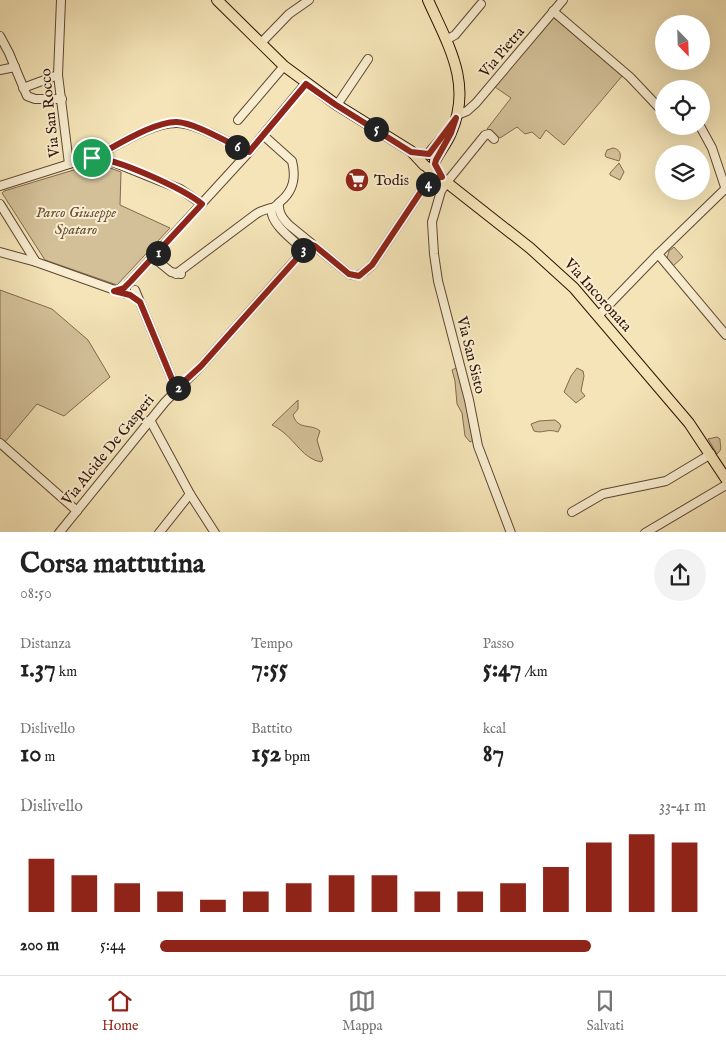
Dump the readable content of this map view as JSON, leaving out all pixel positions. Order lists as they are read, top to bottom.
{
  "streets": {
    "main road": ["Via Incoronata"],
    "street": [
      "Via Pietra",
      "Via San Rocco",
      "Via San Sisto",
      "Via Alcide De Gasperi"
    ]
  },
  "crossings": [
    ["Via Incoronata", "Via San Sisto"]
  ],
  "parks": ["Parco Giuseppe Spataro"],
  "places": {
    "supermarket": ["Todis"]
  },
  "north": "bottom right",
  "page": {
    "pins": [
      "5",
      "6",
      "4",
      "3",
      "1",
      "2"
    ],
    "heading": ["Corsa mattutina", "08:50"],
    "stats": [
      ["Distanza", "1.37 km"],
      ["Tempo", "7:55"],
      ["Passo", "5:47 /km"],
      ["Dislivello", "10 m"],
      ["Battito", "152 bpm"],
      ["kcal", "87"]
    ],
    "chart": ["Dislivello", "33–41 m"],
    "list": [
      {
        "name": "200 m",
        "note": "5:44"
      }
    ],
    "tabs": ["Home", "Mappa", "Salvati"]
  }
}
